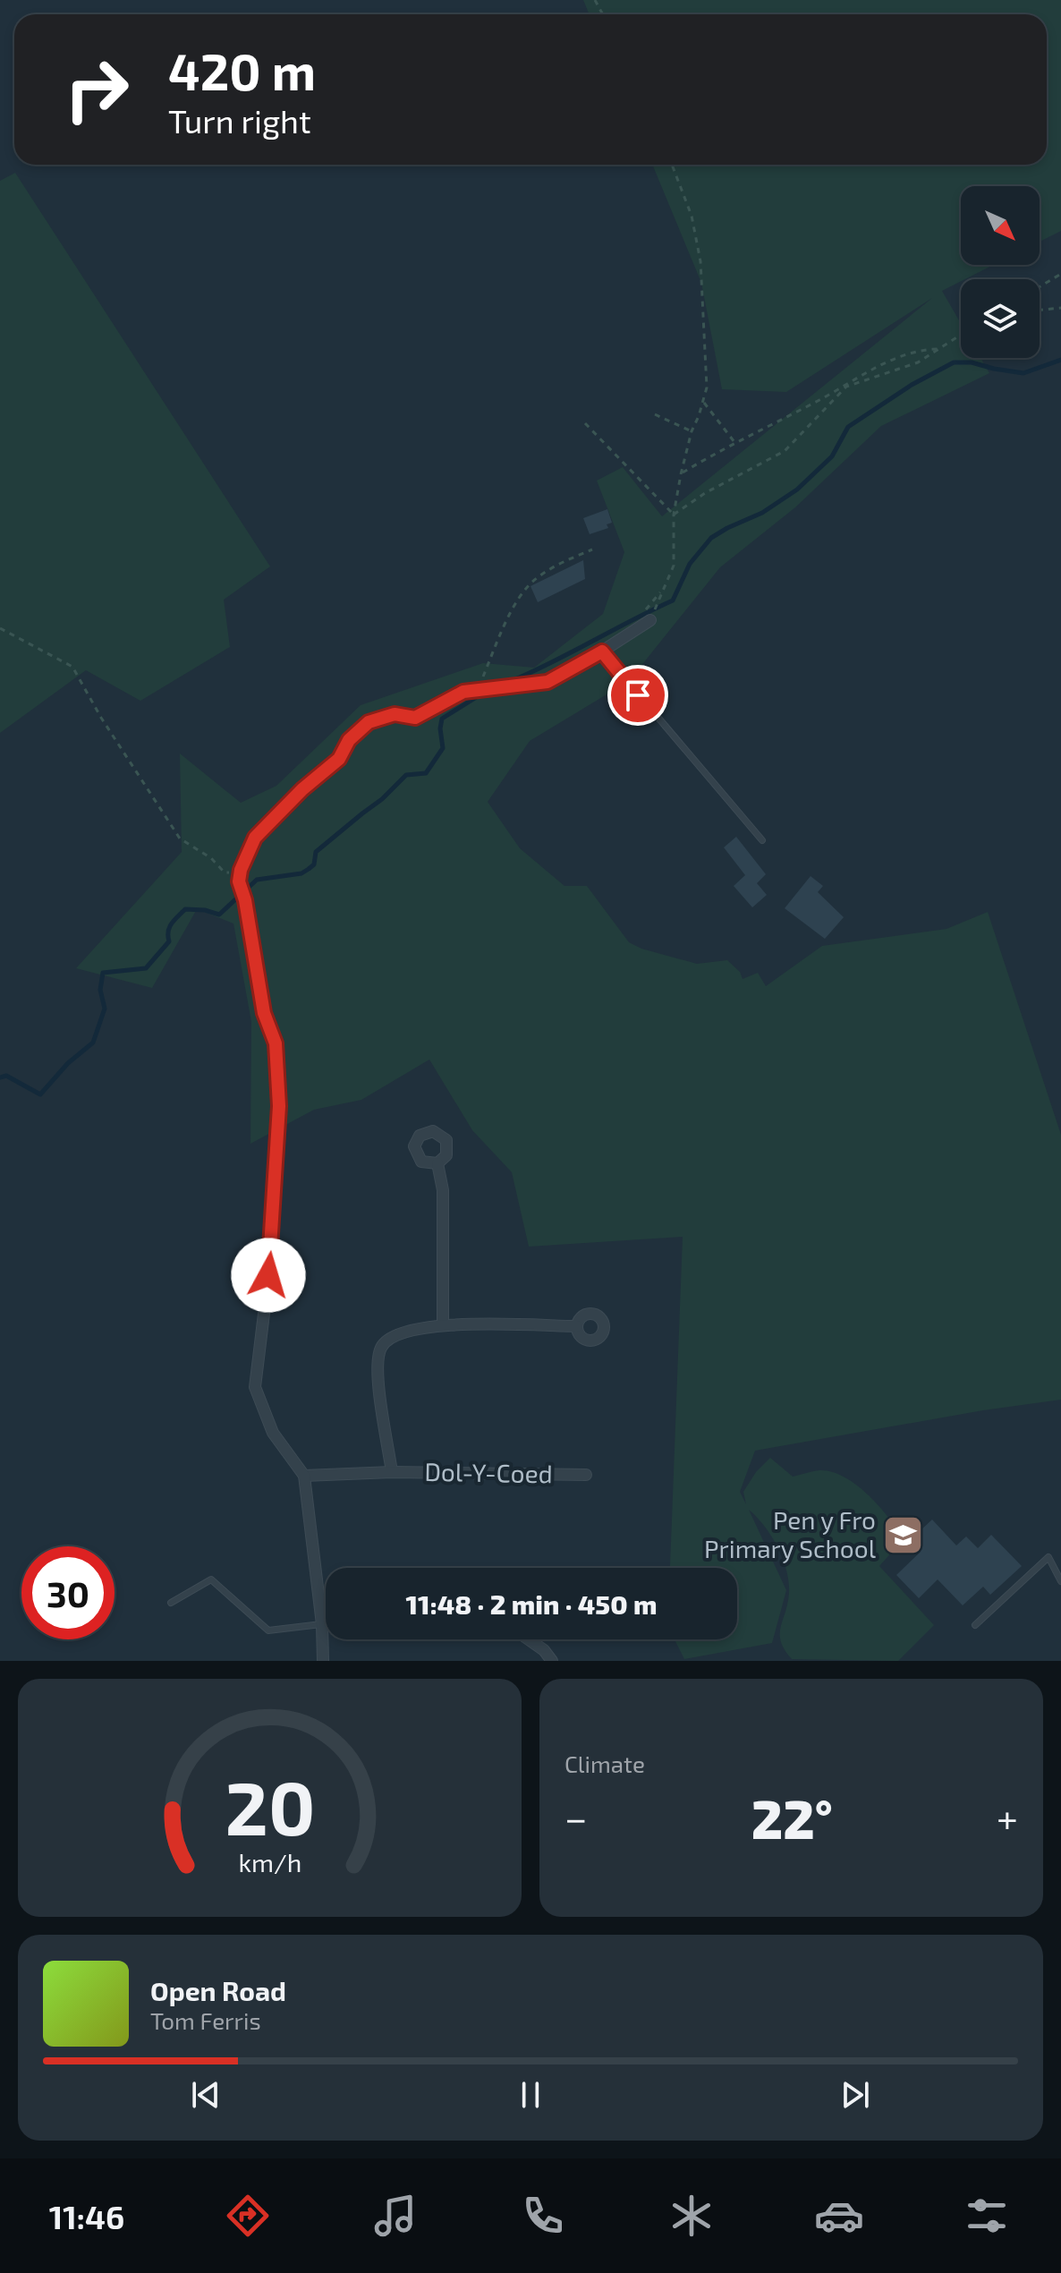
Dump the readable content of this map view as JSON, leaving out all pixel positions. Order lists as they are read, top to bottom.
{
  "streets": {
    "street": ["Dol-Y-Coed"]
  },
  "places": {
    "school or university": ["Pen y Fro Primary School"]
  },
  "north": "bottom right",
  "page": {
    "turn": ["420 m", "Turn right"],
    "limit": "30",
    "trip": "11:48 · 2 min · 450 m",
    "tile": "Climate",
    "heat": ["−", "22°", "+"],
    "song": ["Open Road", "Tom Ferris"],
    "tabs": "11:46",
    "gauge": ["20", "km/h"]
  }
}
